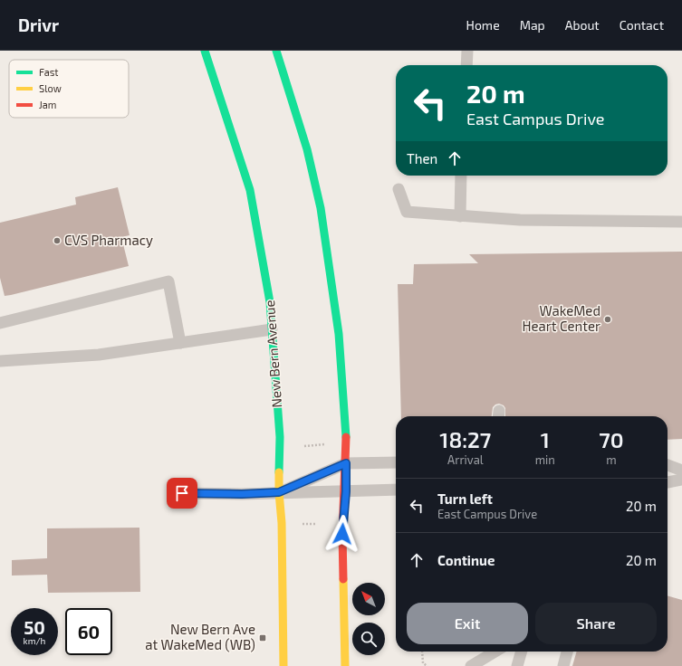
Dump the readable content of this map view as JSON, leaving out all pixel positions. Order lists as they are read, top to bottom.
{
  "streets": {
    "main road": ["New Bern Avenue"]
  },
  "places": {
    "other": ["CVS Pharmacy", "WakeMed Heart Center"],
    "transit": ["New Bern Ave at WakeMed (WB)"]
  },
  "legend": ["Fast", "Slow", "Jam"],
  "north": "top left",
  "page": {
    "header": "Drivr",
    "nav": [
      "Home",
      "Map",
      "About",
      "Contact"
    ],
    "turn": ["20 m", "East Campus Drive"],
    "then": "Then",
    "eta": [
      "18:27",
      "Arrival",
      "1",
      "min",
      "70",
      "m"
    ],
    "list": [
      {
        "name": "Turn left",
        "note": "East Campus Drive",
        "value": "20 m"
      },
      {
        "name": "Continue",
        "value": "20 m"
      }
    ],
    "buttons": ["Exit", "Share"],
    "speed": "50 km/h",
    "limit": "60"
  }
}
